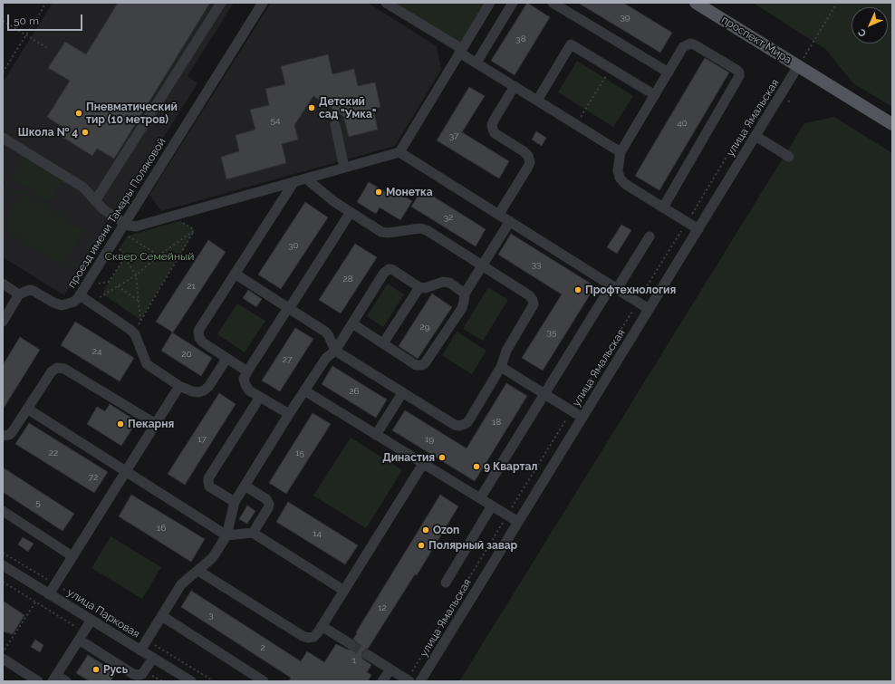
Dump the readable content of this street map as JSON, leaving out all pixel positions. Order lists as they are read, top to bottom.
{
  "streets": {
    "main road": ["проспект Мира"],
    "street": ["улица Ямальская", "проезд имени Тамары Поляковой", "улица Парковая"]
  },
  "crossings": [
    ["проспект Мира", "улица Ямальская"]
  ],
  "parks": ["Сквер Семейный"],
  "places": [
    "Детский сад \"Умка\"",
    "Пневматический тир (10 метров)",
    "Школа № 4",
    "Монетка",
    "Профтехнология",
    "Пекарня",
    "Династия",
    "9 Квартал",
    "Ozon",
    "Полярный завар",
    "Русь"
  ],
  "house_numbers": [
    "39",
    "38",
    "54",
    "40",
    "37",
    "32",
    "30",
    "33",
    "28",
    "21",
    "29",
    "35",
    "24",
    "20",
    "27",
    "26",
    "18",
    "17",
    "19",
    "22",
    "15",
    "72",
    "5",
    "16",
    "14",
    "12",
    "3",
    "2",
    "1"
  ],
  "scale_bar": "50 m",
  "north": "bottom left"
}
